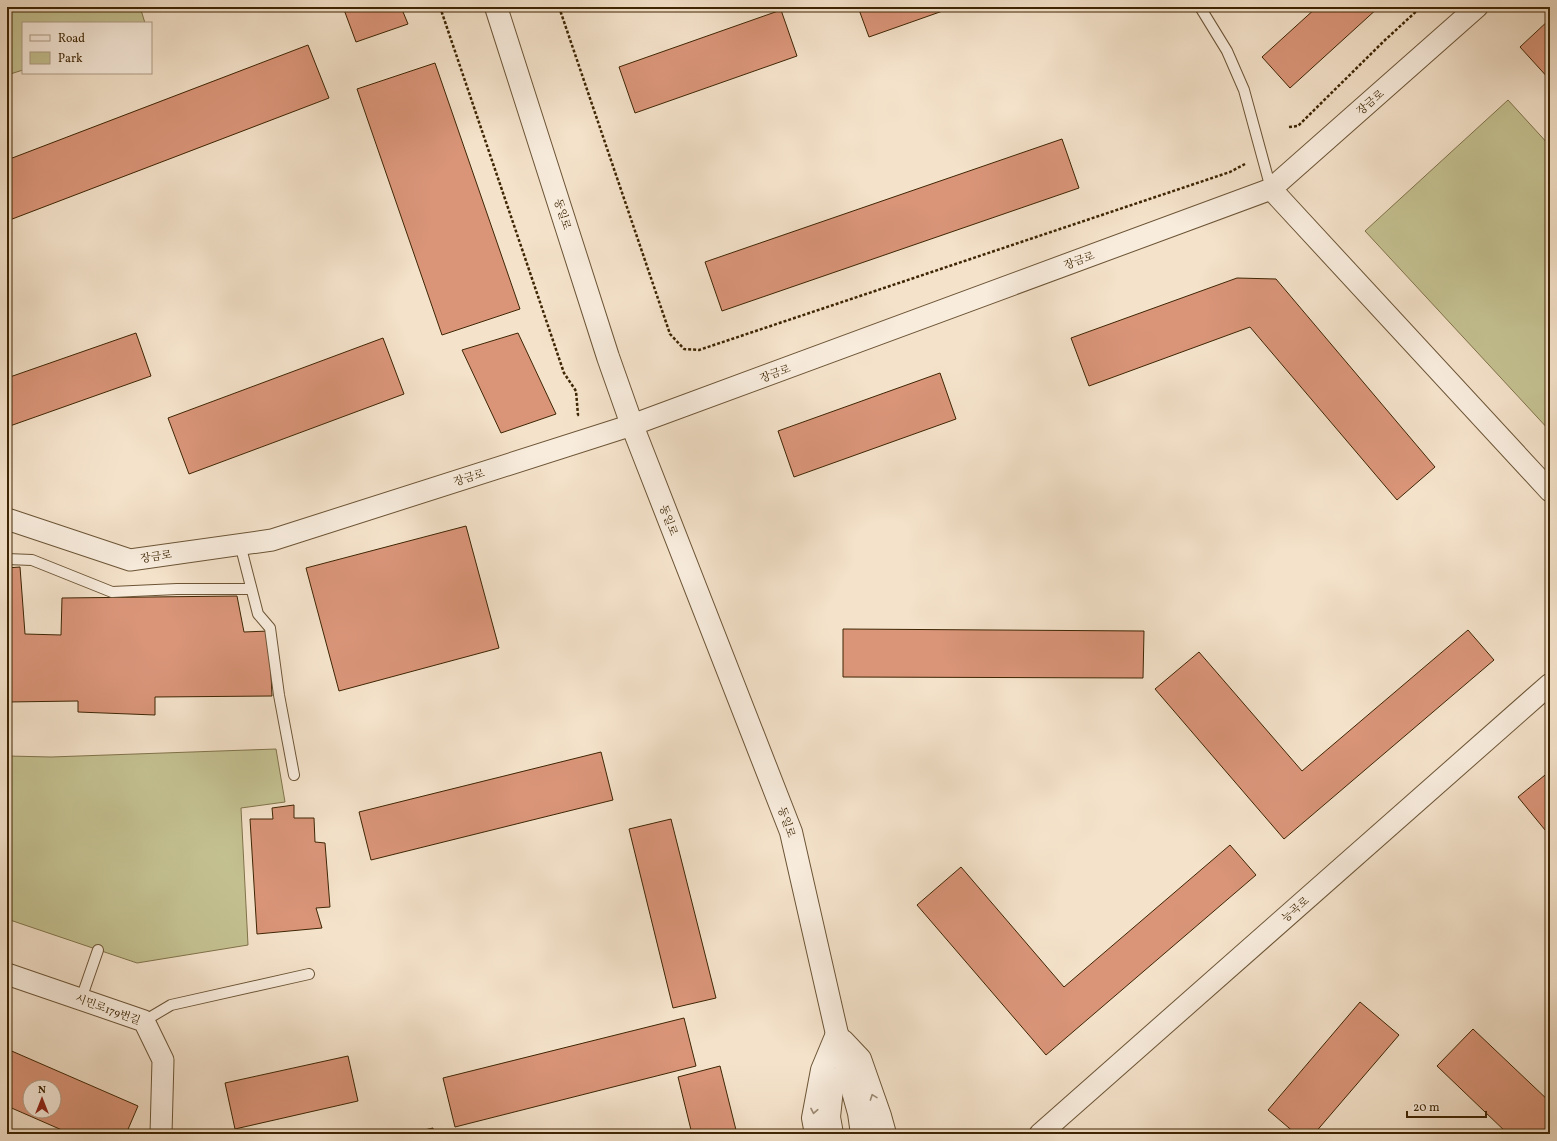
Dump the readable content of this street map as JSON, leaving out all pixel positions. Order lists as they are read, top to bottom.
{
  "streets": {
    "street": [
      "장금로",
      "동일로",
      "능곡로",
      "시민로179번길"
    ]
  },
  "crossings": [
    ["장금로", "동일로"]
  ],
  "legend": ["Road", "Park"],
  "scale_bar": "20 m",
  "north": "top"
}
